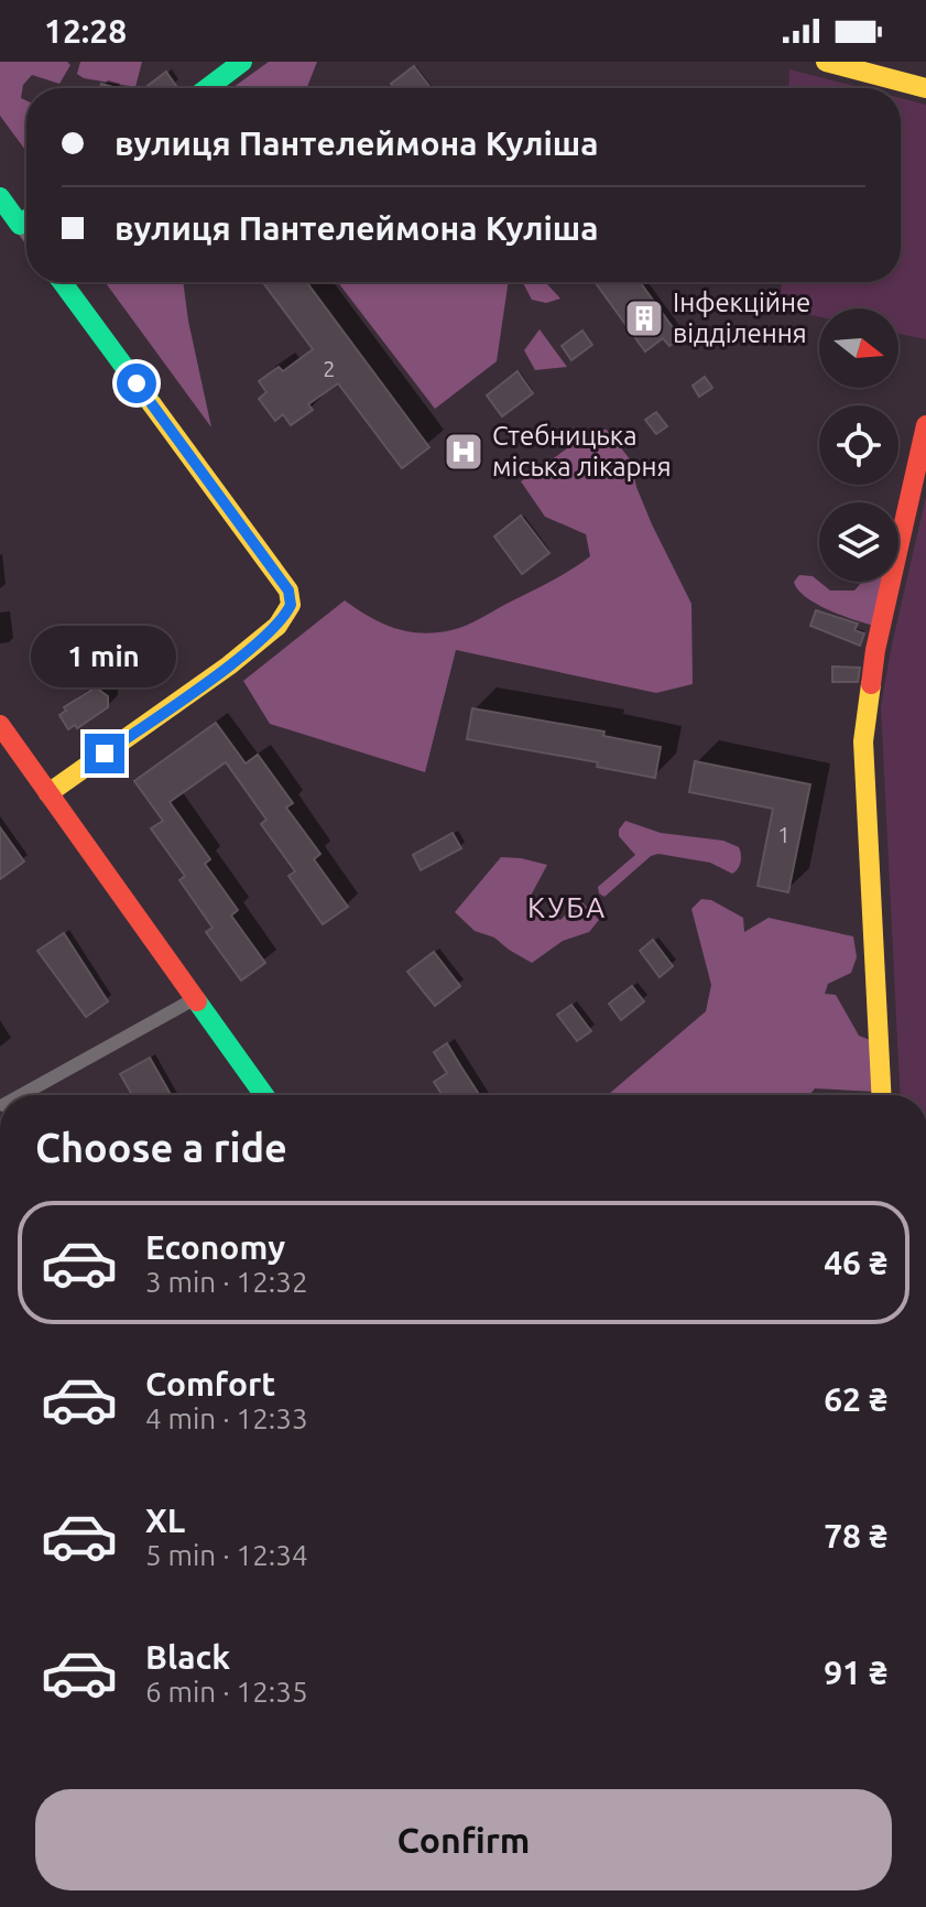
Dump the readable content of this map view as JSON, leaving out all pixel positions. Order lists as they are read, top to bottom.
{
  "districts": ["КУБА"],
  "places": {
    "building": ["Інфекційне відділення"],
    "hospital": ["Стебницька міська лікарня"]
  },
  "house_numbers": ["2", "1"],
  "north": "right",
  "page": {
    "status": "12:28",
    "banner": ["вулиця Пантелеймона Куліша", "вулиця Пантелеймона Куліша"],
    "bubble": "1 min",
    "heading": "Choose a ride",
    "list": [
      {
        "name": "Economy",
        "note": "3 min · 12:32",
        "value": "46 ₴"
      },
      {
        "name": "Comfort",
        "note": "4 min · 12:33",
        "value": "62 ₴"
      },
      {
        "name": "XL",
        "note": "5 min · 12:34",
        "value": "78 ₴"
      },
      {
        "name": "Black",
        "note": "6 min · 12:35",
        "value": "91 ₴"
      }
    ],
    "buttons": "Confirm"
  }
}
